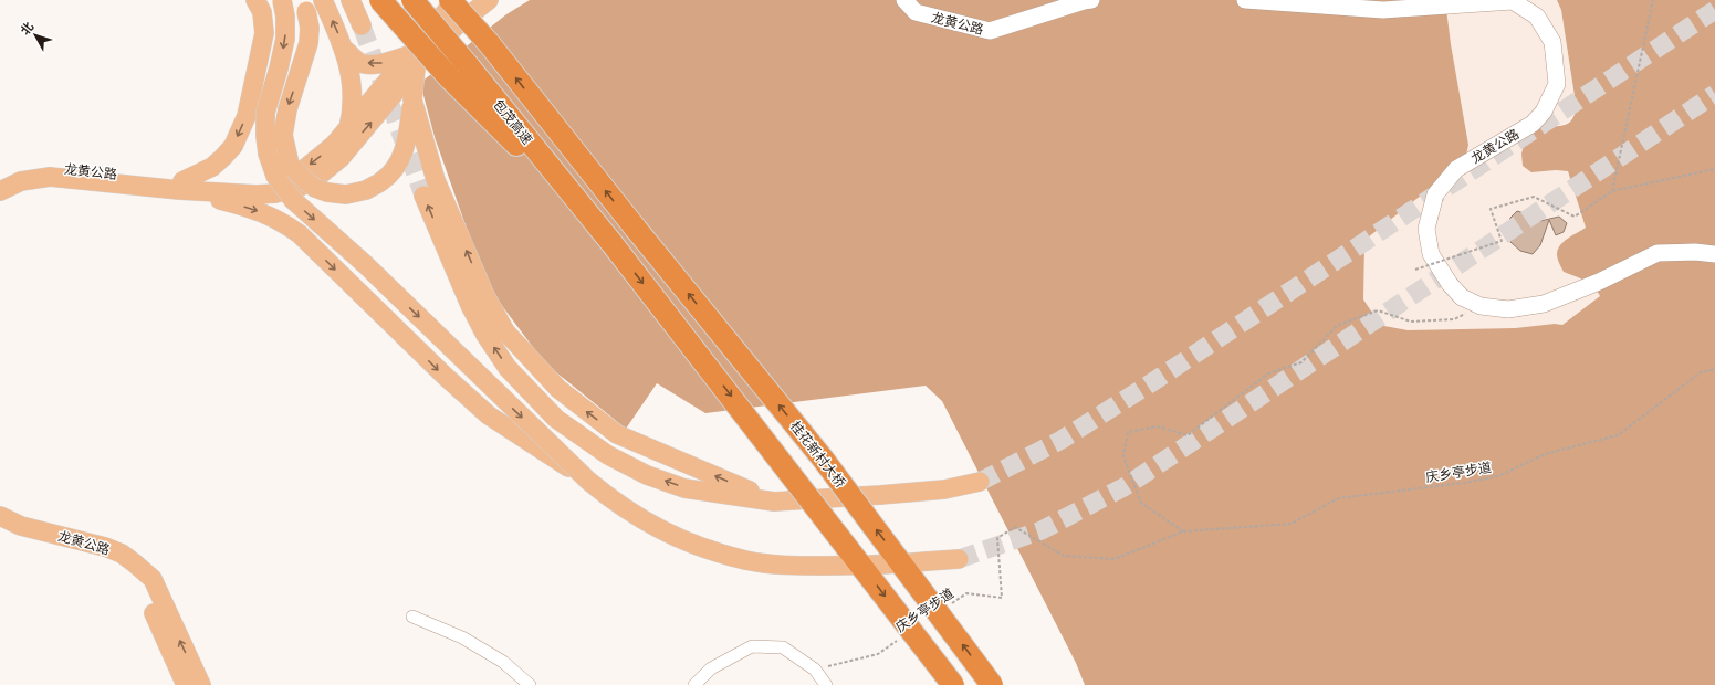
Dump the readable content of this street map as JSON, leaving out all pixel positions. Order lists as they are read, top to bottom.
{
  "streets": {
    "highway": ["包茂高速", "桂花新村大桥"],
    "main road": ["龙黄公路"],
    "path": ["庆乡亭步道"]
  },
  "one_way": ["包茂高速", "桂花新村大桥"],
  "north": "top left"
}
